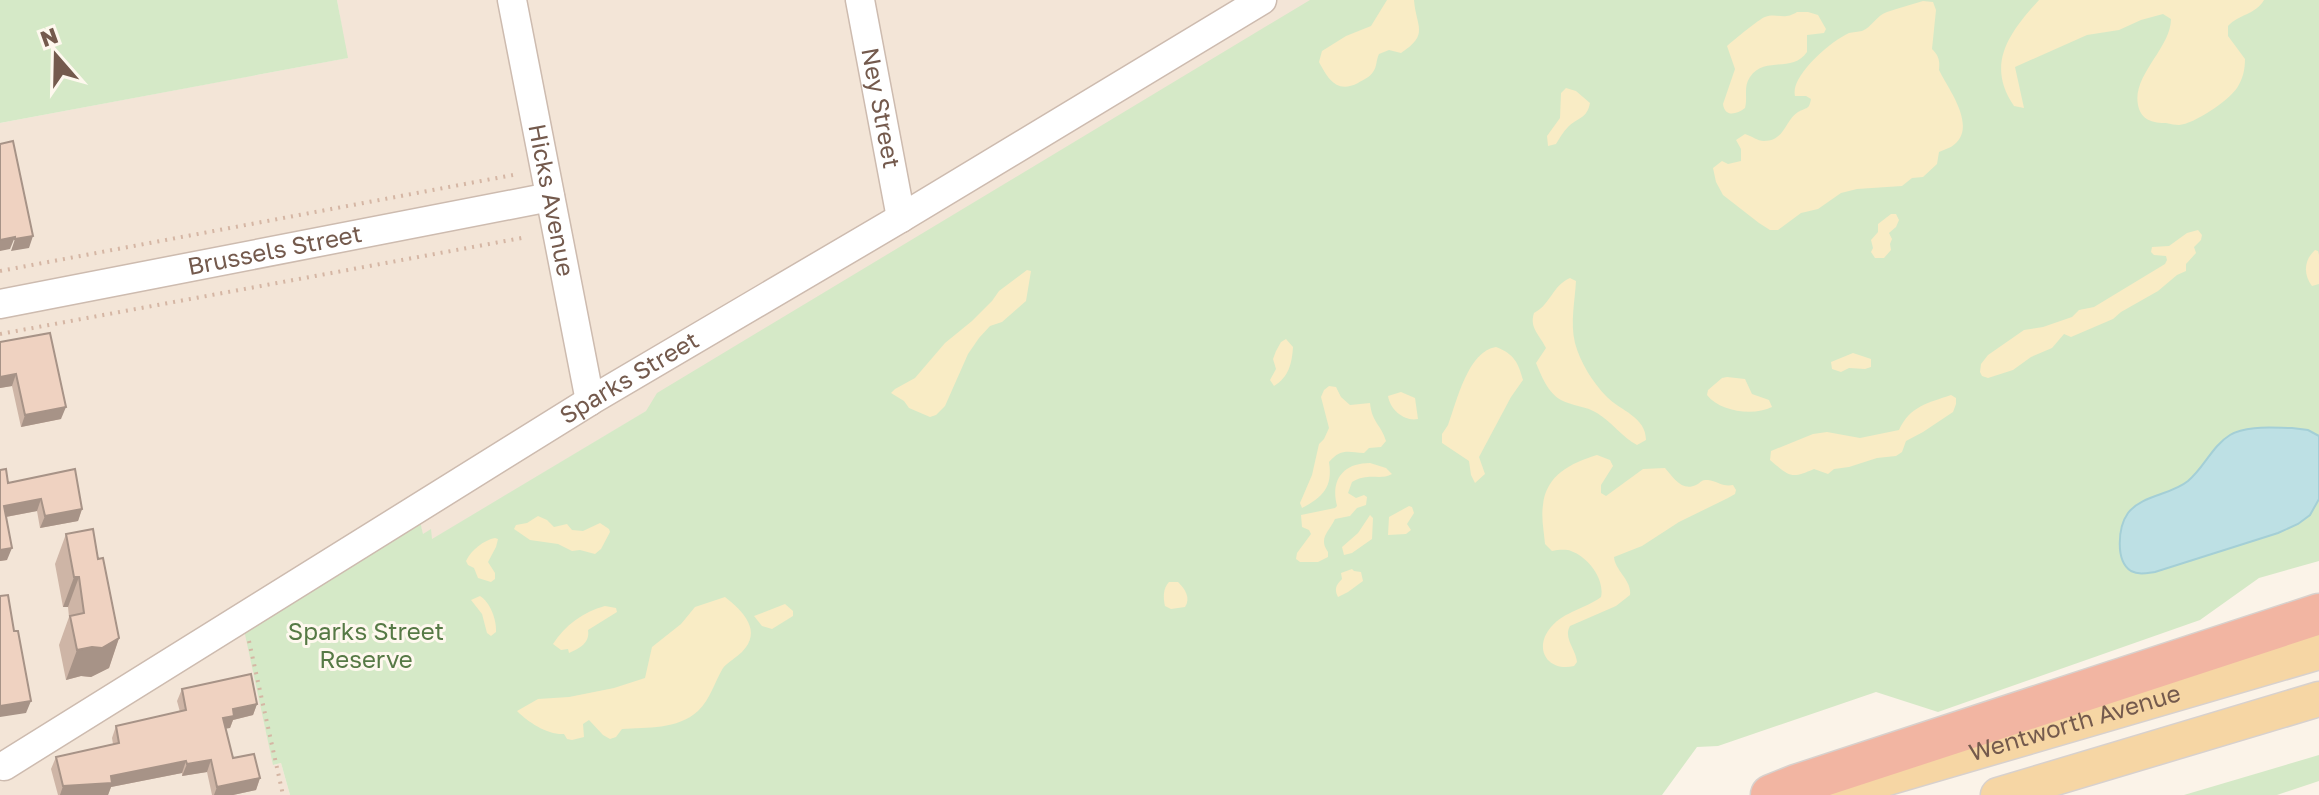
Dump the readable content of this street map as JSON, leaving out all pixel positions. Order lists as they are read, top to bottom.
{
  "streets": {
    "main road": ["Wentworth Avenue"],
    "street": [
      "Ney Street",
      "Hicks Avenue",
      "Brussels Street",
      "Sparks Street"
    ]
  },
  "crossings": [
    ["Ney Street", "Sparks Street"],
    ["Hicks Avenue", "Brussels Street"],
    ["Hicks Avenue", "Sparks Street"]
  ],
  "parks": ["Sparks Street Reserve"],
  "north": "top"
}
